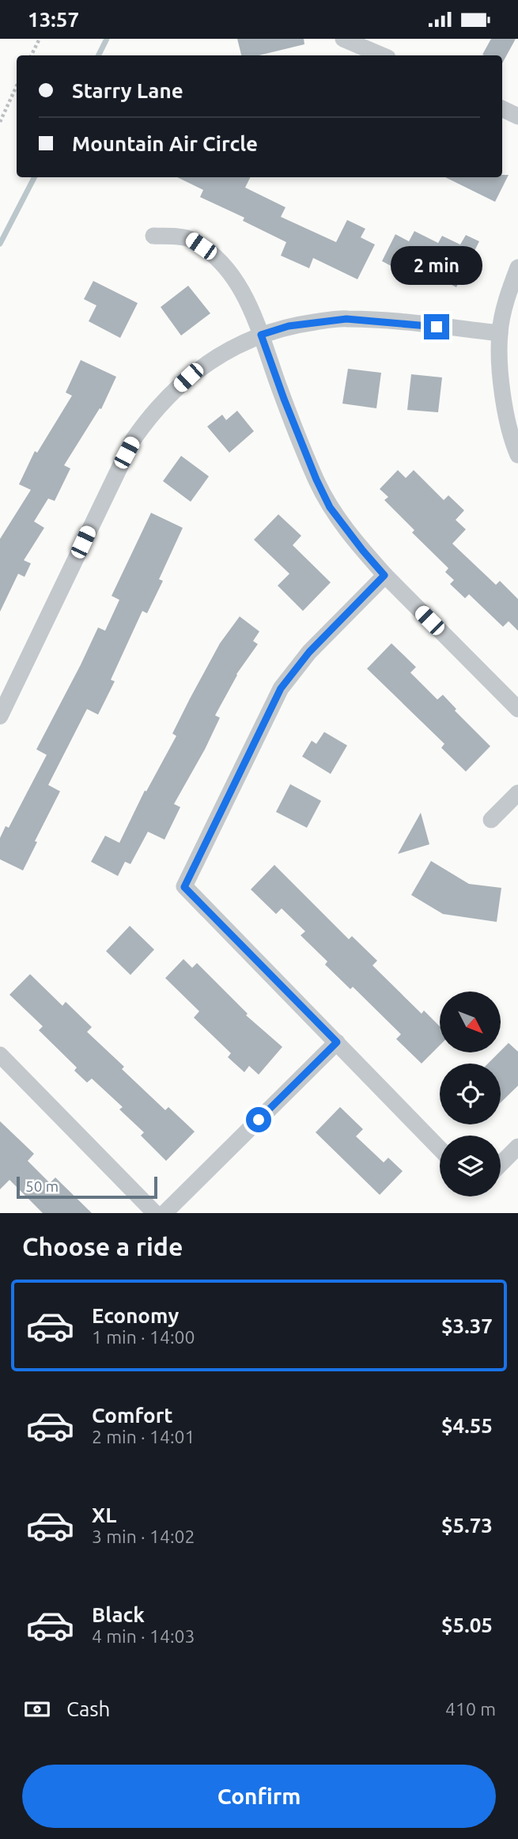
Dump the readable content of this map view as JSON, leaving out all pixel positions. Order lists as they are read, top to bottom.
{
  "scale_bar": "50 m",
  "north": "bottom right",
  "page": {
    "status": "13:57",
    "banner": ["Starry Lane", "Mountain Air Circle"],
    "bubble": "2 min",
    "scale": "50 m",
    "heading": "Choose a ride",
    "list": [
      {
        "name": "Economy",
        "note": "1 min · 14:00",
        "value": "$3.37"
      },
      {
        "name": "Comfort",
        "note": "2 min · 14:01",
        "value": "$4.55"
      },
      {
        "name": "XL",
        "note": "3 min · 14:02",
        "value": "$5.73"
      },
      {
        "name": "Black",
        "note": "4 min · 14:03",
        "value": "$5.05"
      }
    ],
    "pay": ["Cash", "410 m"],
    "buttons": "Confirm"
  }
}
